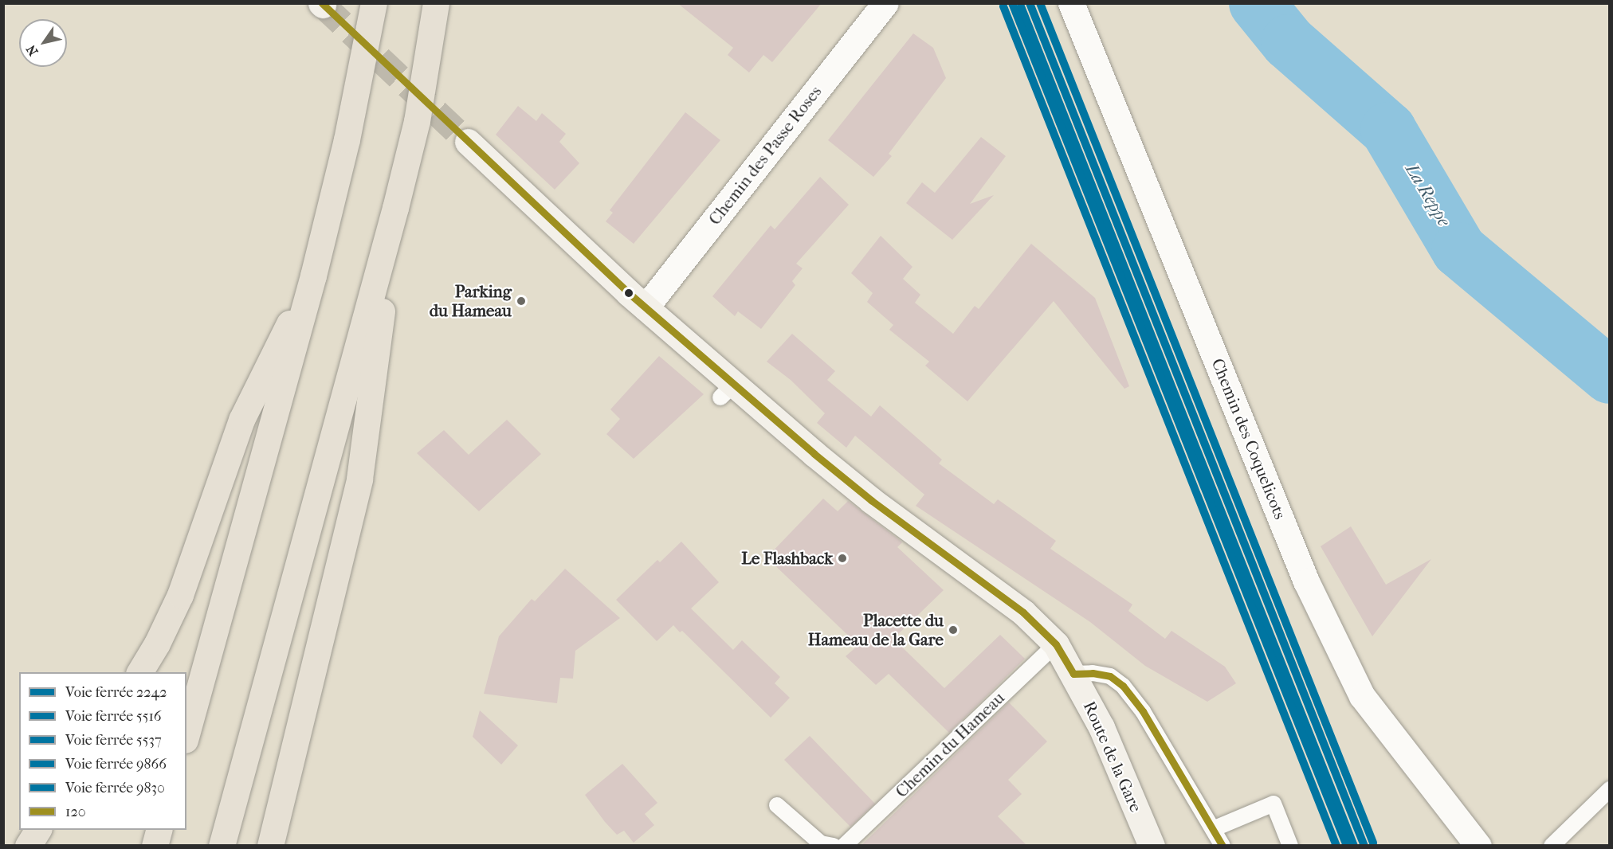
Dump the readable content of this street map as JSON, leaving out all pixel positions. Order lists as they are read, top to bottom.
{
  "streets": {
    "street": ["Chemin des Passe Roses", "Chemin des Coquelicots", "Route de la Gare"],
    "lane": ["Chemin du Hameau"]
  },
  "crossings": [
    ["Chemin des Passe Roses", "Route de la Gare"],
    ["Chemin du Hameau", "Route de la Gare"]
  ],
  "water": ["La Reppe"],
  "places": ["Parking du Hameau", "Le Flashback", "Placette du Hameau de la Gare"],
  "lines": [
    "rail line 2242",
    "rail line 5537",
    "rail line 9866",
    "transit line 120",
    "rail line 5516",
    "rail line 9830"
  ],
  "legend": [
    "Voie ferrée 2242",
    "Voie ferrée 5516",
    "Voie ferrée 5537",
    "Voie ferrée 9866",
    "Voie ferrée 9830",
    "120"
  ],
  "north": "bottom left"
}
